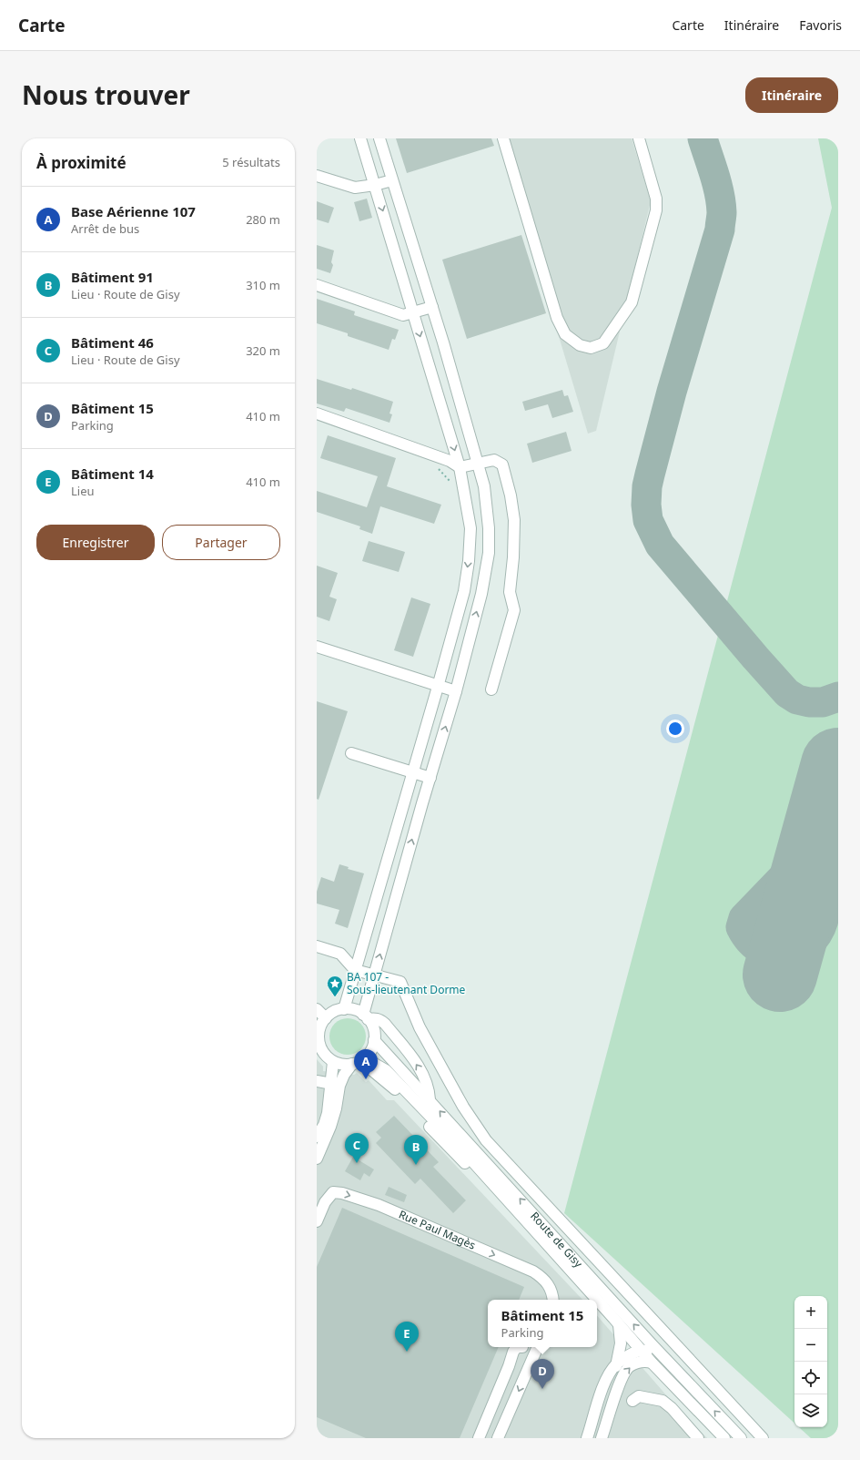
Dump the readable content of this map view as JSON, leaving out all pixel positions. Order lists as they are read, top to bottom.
{
  "streets": {
    "street": ["Rue Paul Magès", "Route de Gisy"]
  },
  "one_way": ["Rue Paul Magès"],
  "places": {
    "place": ["BA 107 - Sous-lieutenant Dorme"]
  },
  "page": {
    "header": "Carte",
    "nav": ["Carte", "Itinéraire", "Favoris"],
    "title": "Nous trouver",
    "buttons": [
      "Itinéraire",
      ["Enregistrer", "Partager"]
    ],
    "heading": ["À proximité", "5 résultats"],
    "list": [
      {
        "mark": "A",
        "name": "Base Aérienne 107",
        "note": "Arrêt de bus",
        "value": "280 m"
      },
      {
        "mark": "B",
        "name": "Bâtiment 91",
        "note": "Lieu · Route de Gisy",
        "value": "310 m"
      },
      {
        "mark": "C",
        "name": "Bâtiment 46",
        "note": "Lieu · Route de Gisy",
        "value": "320 m"
      },
      {
        "mark": "D",
        "name": "Bâtiment 15",
        "note": "Parking",
        "value": "410 m"
      },
      {
        "mark": "E",
        "name": "Bâtiment 14",
        "note": "Lieu",
        "value": "410 m"
      }
    ],
    "pins": [
      "A",
      "C",
      "B",
      "E",
      "D"
    ],
    "map_buttons": ["+", "−"],
    "popup": ["Bâtiment 15", "Parking"]
  }
}
